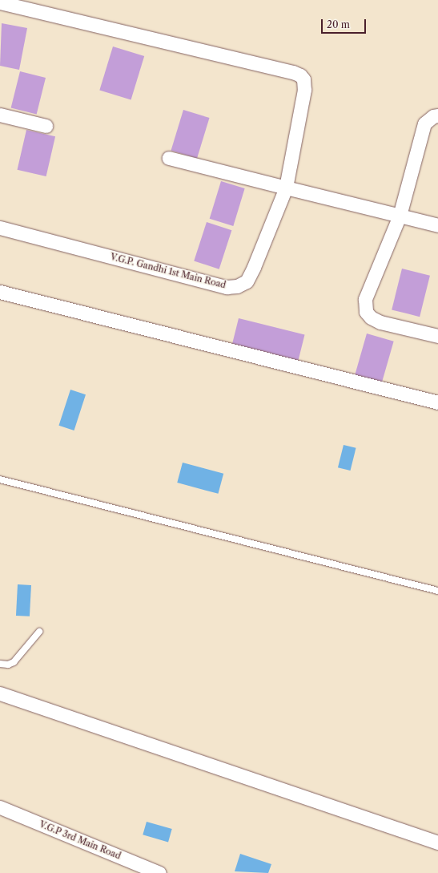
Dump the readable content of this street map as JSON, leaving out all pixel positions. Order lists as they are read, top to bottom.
{
  "streets": {
    "street": ["V.G.P. Gandhi 1st Main Road", "V.G.P 3rd Main Road"]
  },
  "scale_bar": "20 m"
}
